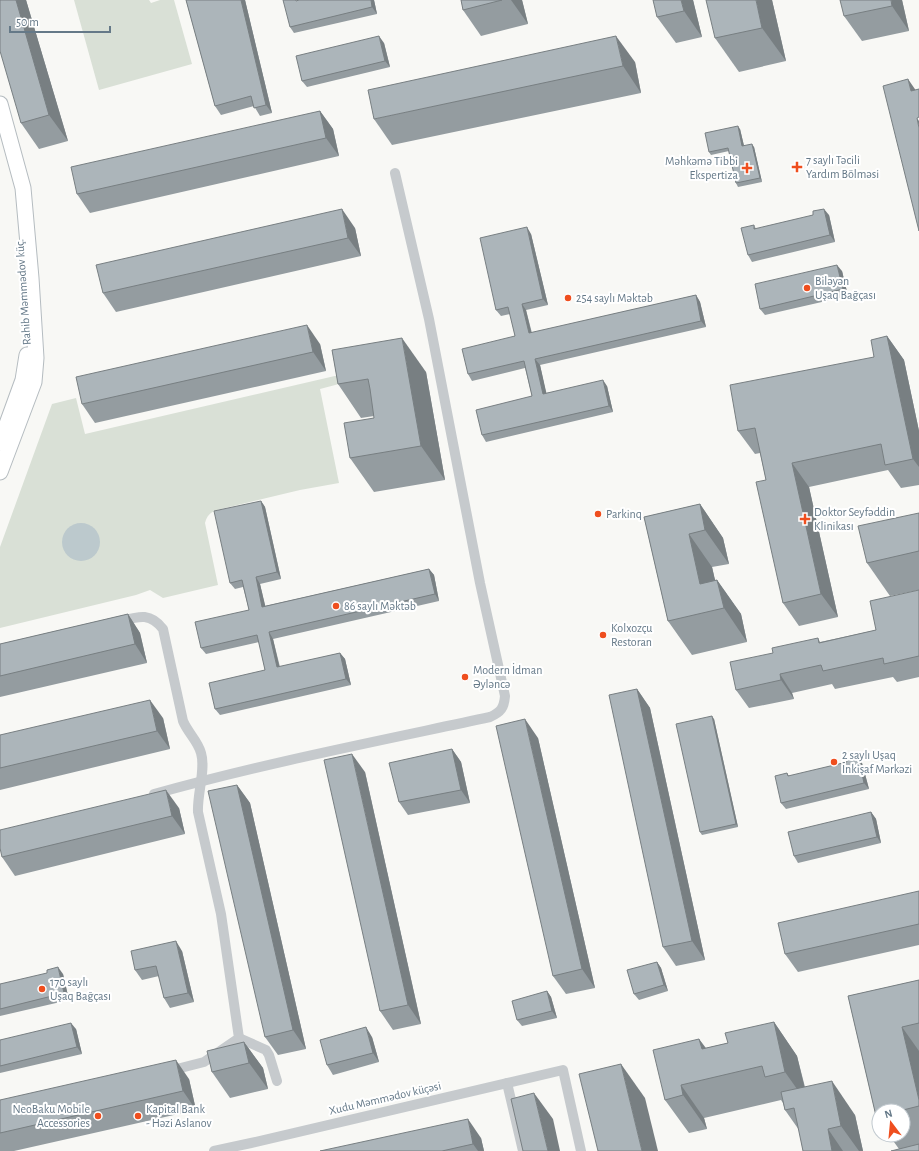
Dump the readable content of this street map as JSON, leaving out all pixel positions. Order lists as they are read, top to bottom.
{
  "streets": {
    "main road": ["Rahib Məmmədov küç."],
    "street": ["Xudu Məmmədov küçəsi"]
  },
  "places": {
    "health": ["7 saylı Təcili Yardım Bölməsi", "Məhkəmə Tibbi Ekspertiza", "Doktor Seyfәddin Klinikası"],
    "other": [
      "Biləyən Uşaq Bağçası",
      "254 saylı Məktəb",
      "Parkinq",
      "86 saylı Məktəb",
      "Kolxozçu Restoran",
      "Modern İdman Əyləncə",
      "2 saylı Uşaq İnkişaf Mərkəzi",
      "170 saylı Uşaq Bağçası",
      "NeoBaku Mobile Accessories",
      "Kapital Bank - Həzi Aslanov"
    ]
  },
  "scale_bar": "50 m",
  "north": "top"
}
